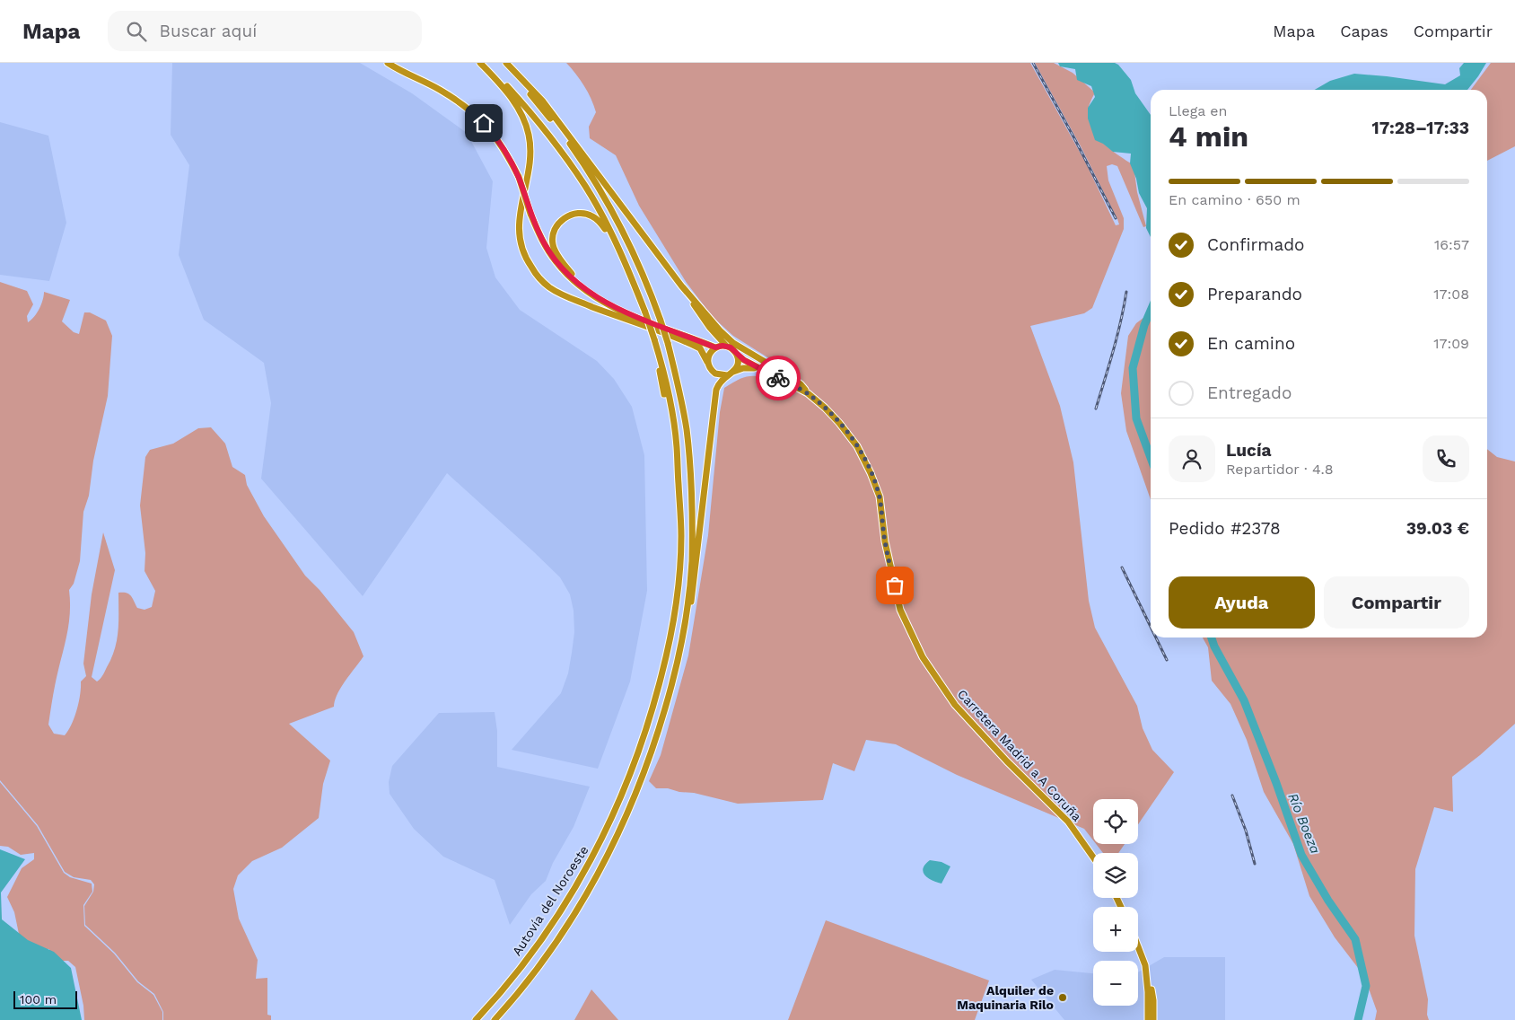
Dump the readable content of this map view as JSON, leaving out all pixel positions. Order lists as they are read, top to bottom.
{
  "streets": {
    "highway": ["Carretera Madrid a A Coruña", "Autovía del Noroeste"]
  },
  "water": ["Río Boeza"],
  "places": ["Alquiler de Maquinaria Rilo"],
  "scale_bar": "100 m",
  "page": {
    "header": "Mapa",
    "search": "Buscar aquí",
    "nav": ["Mapa", "Capas", "Compartir"],
    "heading": ["4 min", "Llega en", "17:28–17:33"],
    "panel": [
      "Lucía",
      "Repartidor · 4.8",
      "Pedido #2378",
      "39.03 €"
    ],
    "bar": "En camino · 650 m",
    "list": [
      ["Confirmado", "16:57"],
      ["Preparando", "17:08"],
      ["En camino", "17:09"],
      "Entregado"
    ],
    "buttons": ["Ayuda", "Compartir"],
    "map_buttons": ["+", "−"],
    "scale": "100 m"
  }
}
